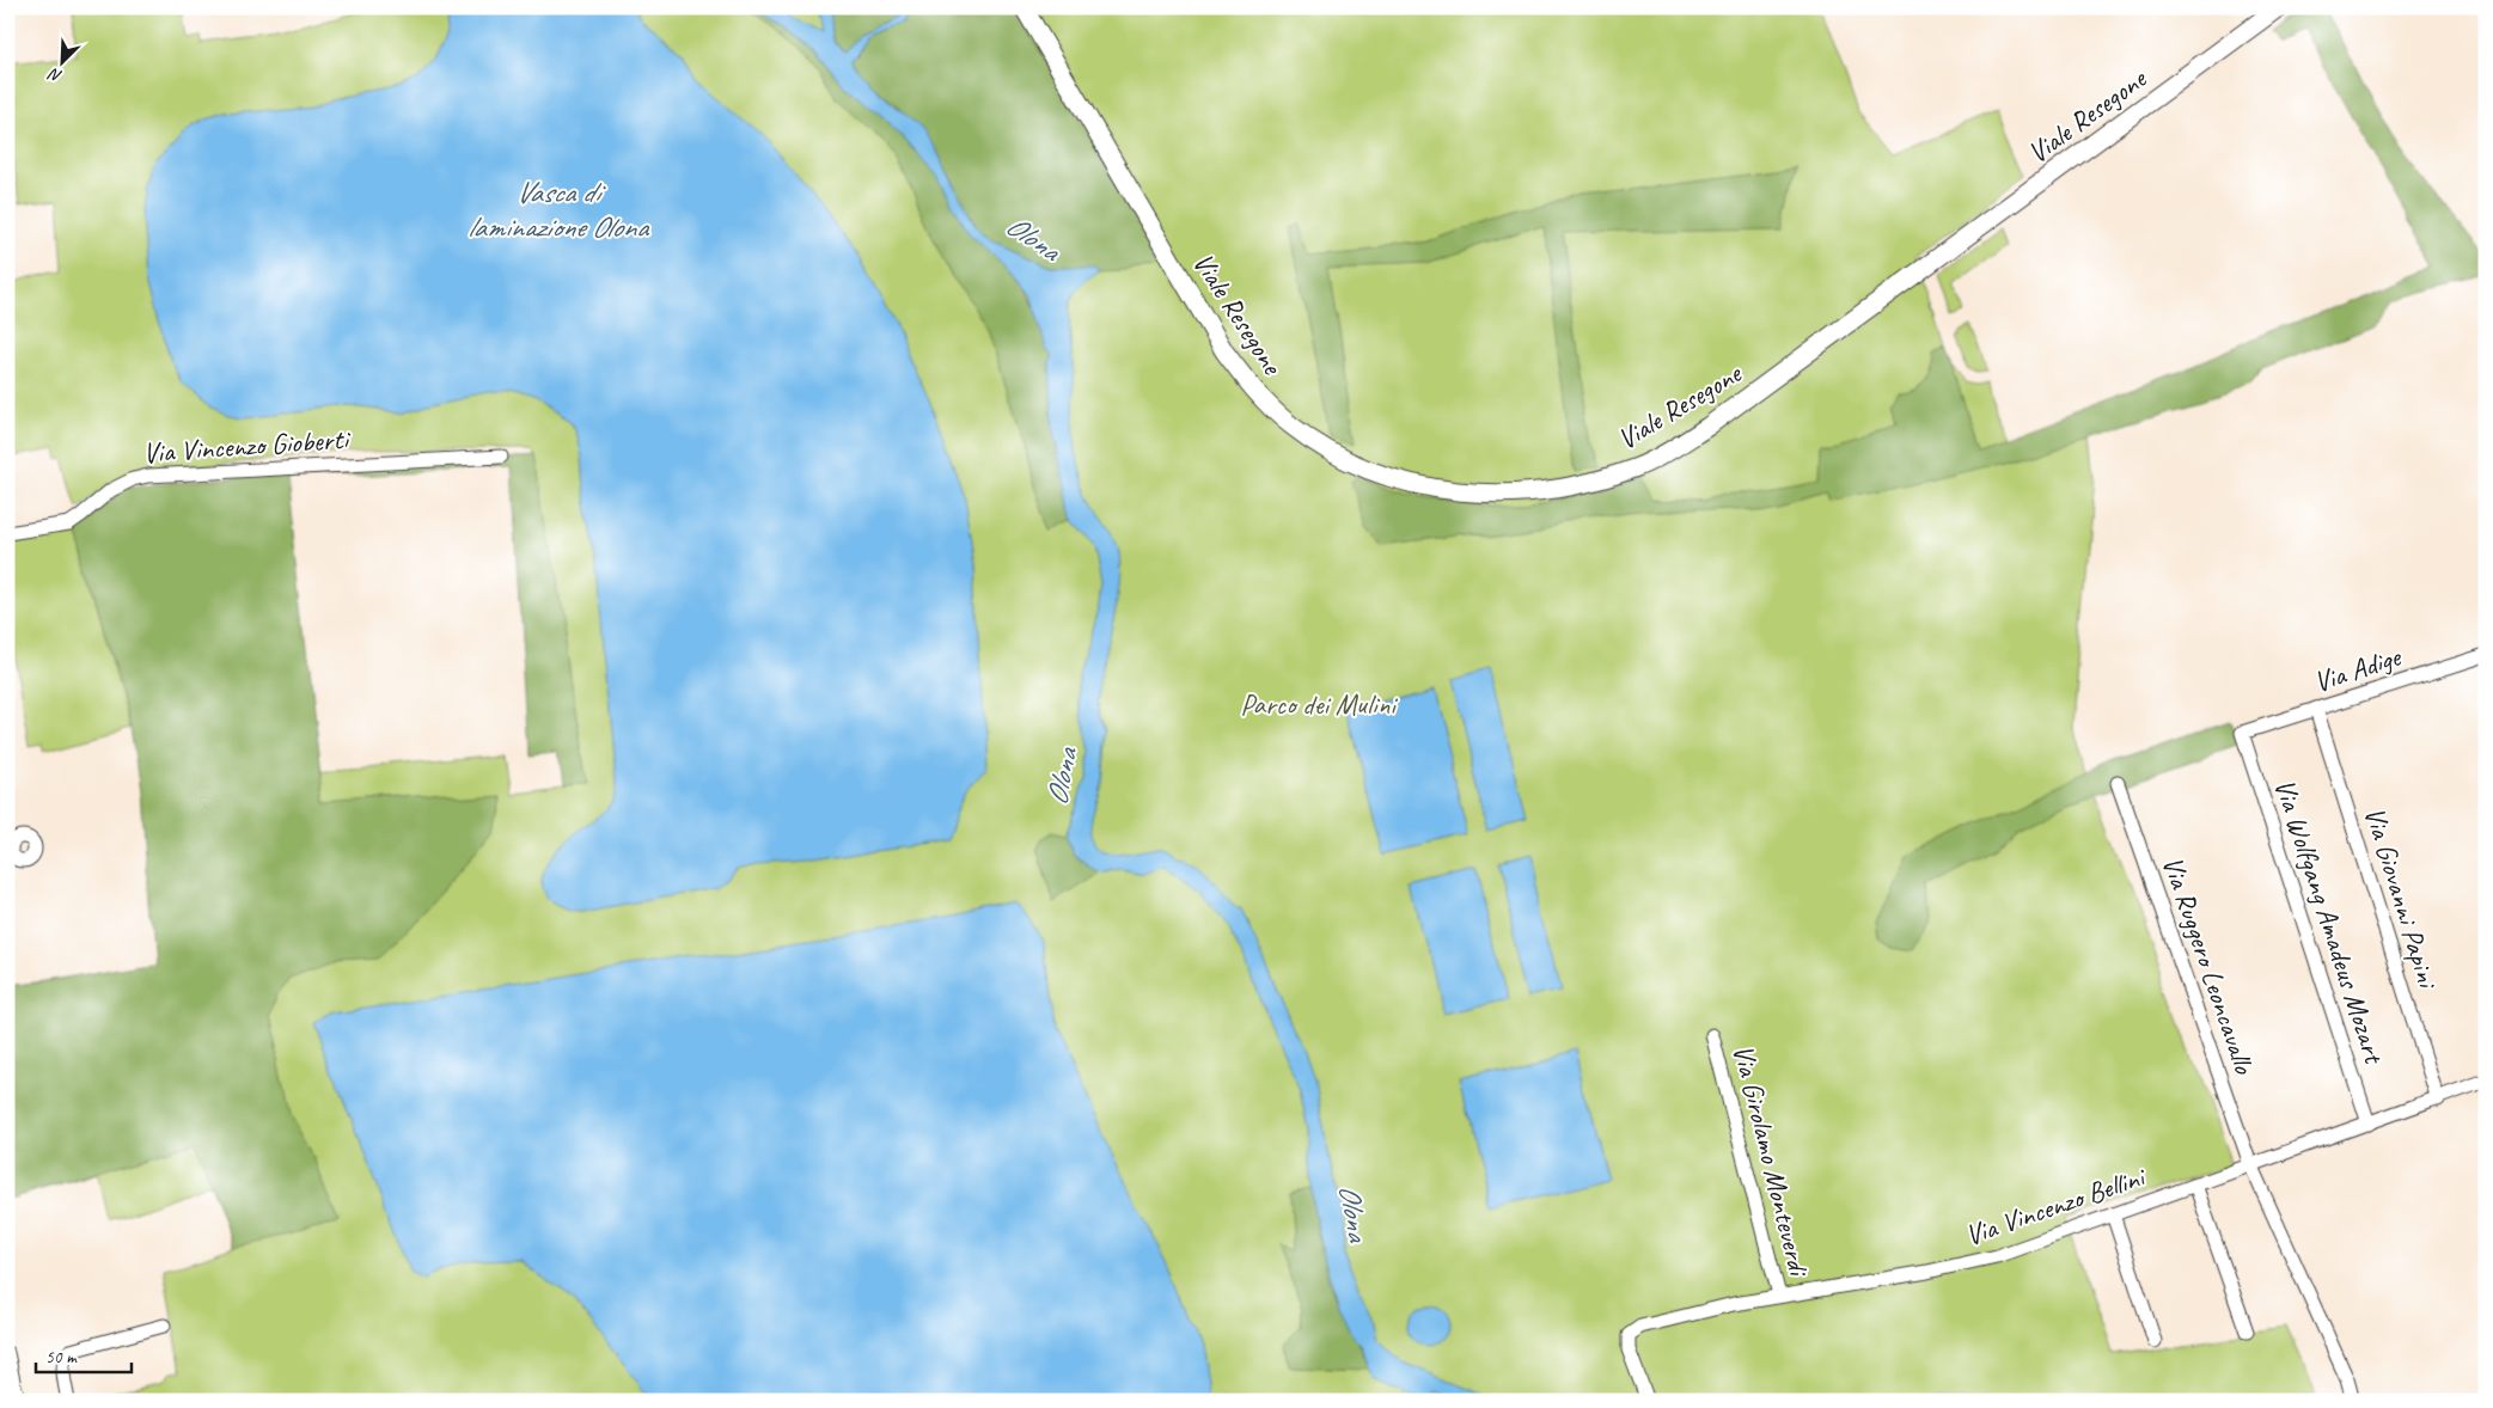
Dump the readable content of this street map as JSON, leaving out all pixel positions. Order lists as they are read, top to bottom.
{
  "streets": {
    "street": [
      "Viale Resegone",
      "Via Vincenzo Gioberti",
      "Via Adige",
      "Via Giovanni Papini",
      "Via Wolfgang Amadeus Mozart",
      "Via Ruggero Leoncavallo",
      "Via Girolamo Monteverdi",
      "Via Vincenzo Bellini"
    ]
  },
  "crossings": [
    ["Via Adige", "Via Giovanni Papini"],
    ["Via Adige", "Via Wolfgang Amadeus Mozart"],
    ["Via Giovanni Papini", "Via Vincenzo Bellini"],
    ["Via Wolfgang Amadeus Mozart", "Via Vincenzo Bellini"],
    ["Via Ruggero Leoncavallo", "Via Vincenzo Bellini"],
    ["Via Girolamo Monteverdi", "Via Vincenzo Bellini"]
  ],
  "water": ["Vasca di laminazione Olona", "Olona"],
  "parks": ["Parco dei Mulini"],
  "scale_bar": "50 m",
  "north": "bottom left"
}
